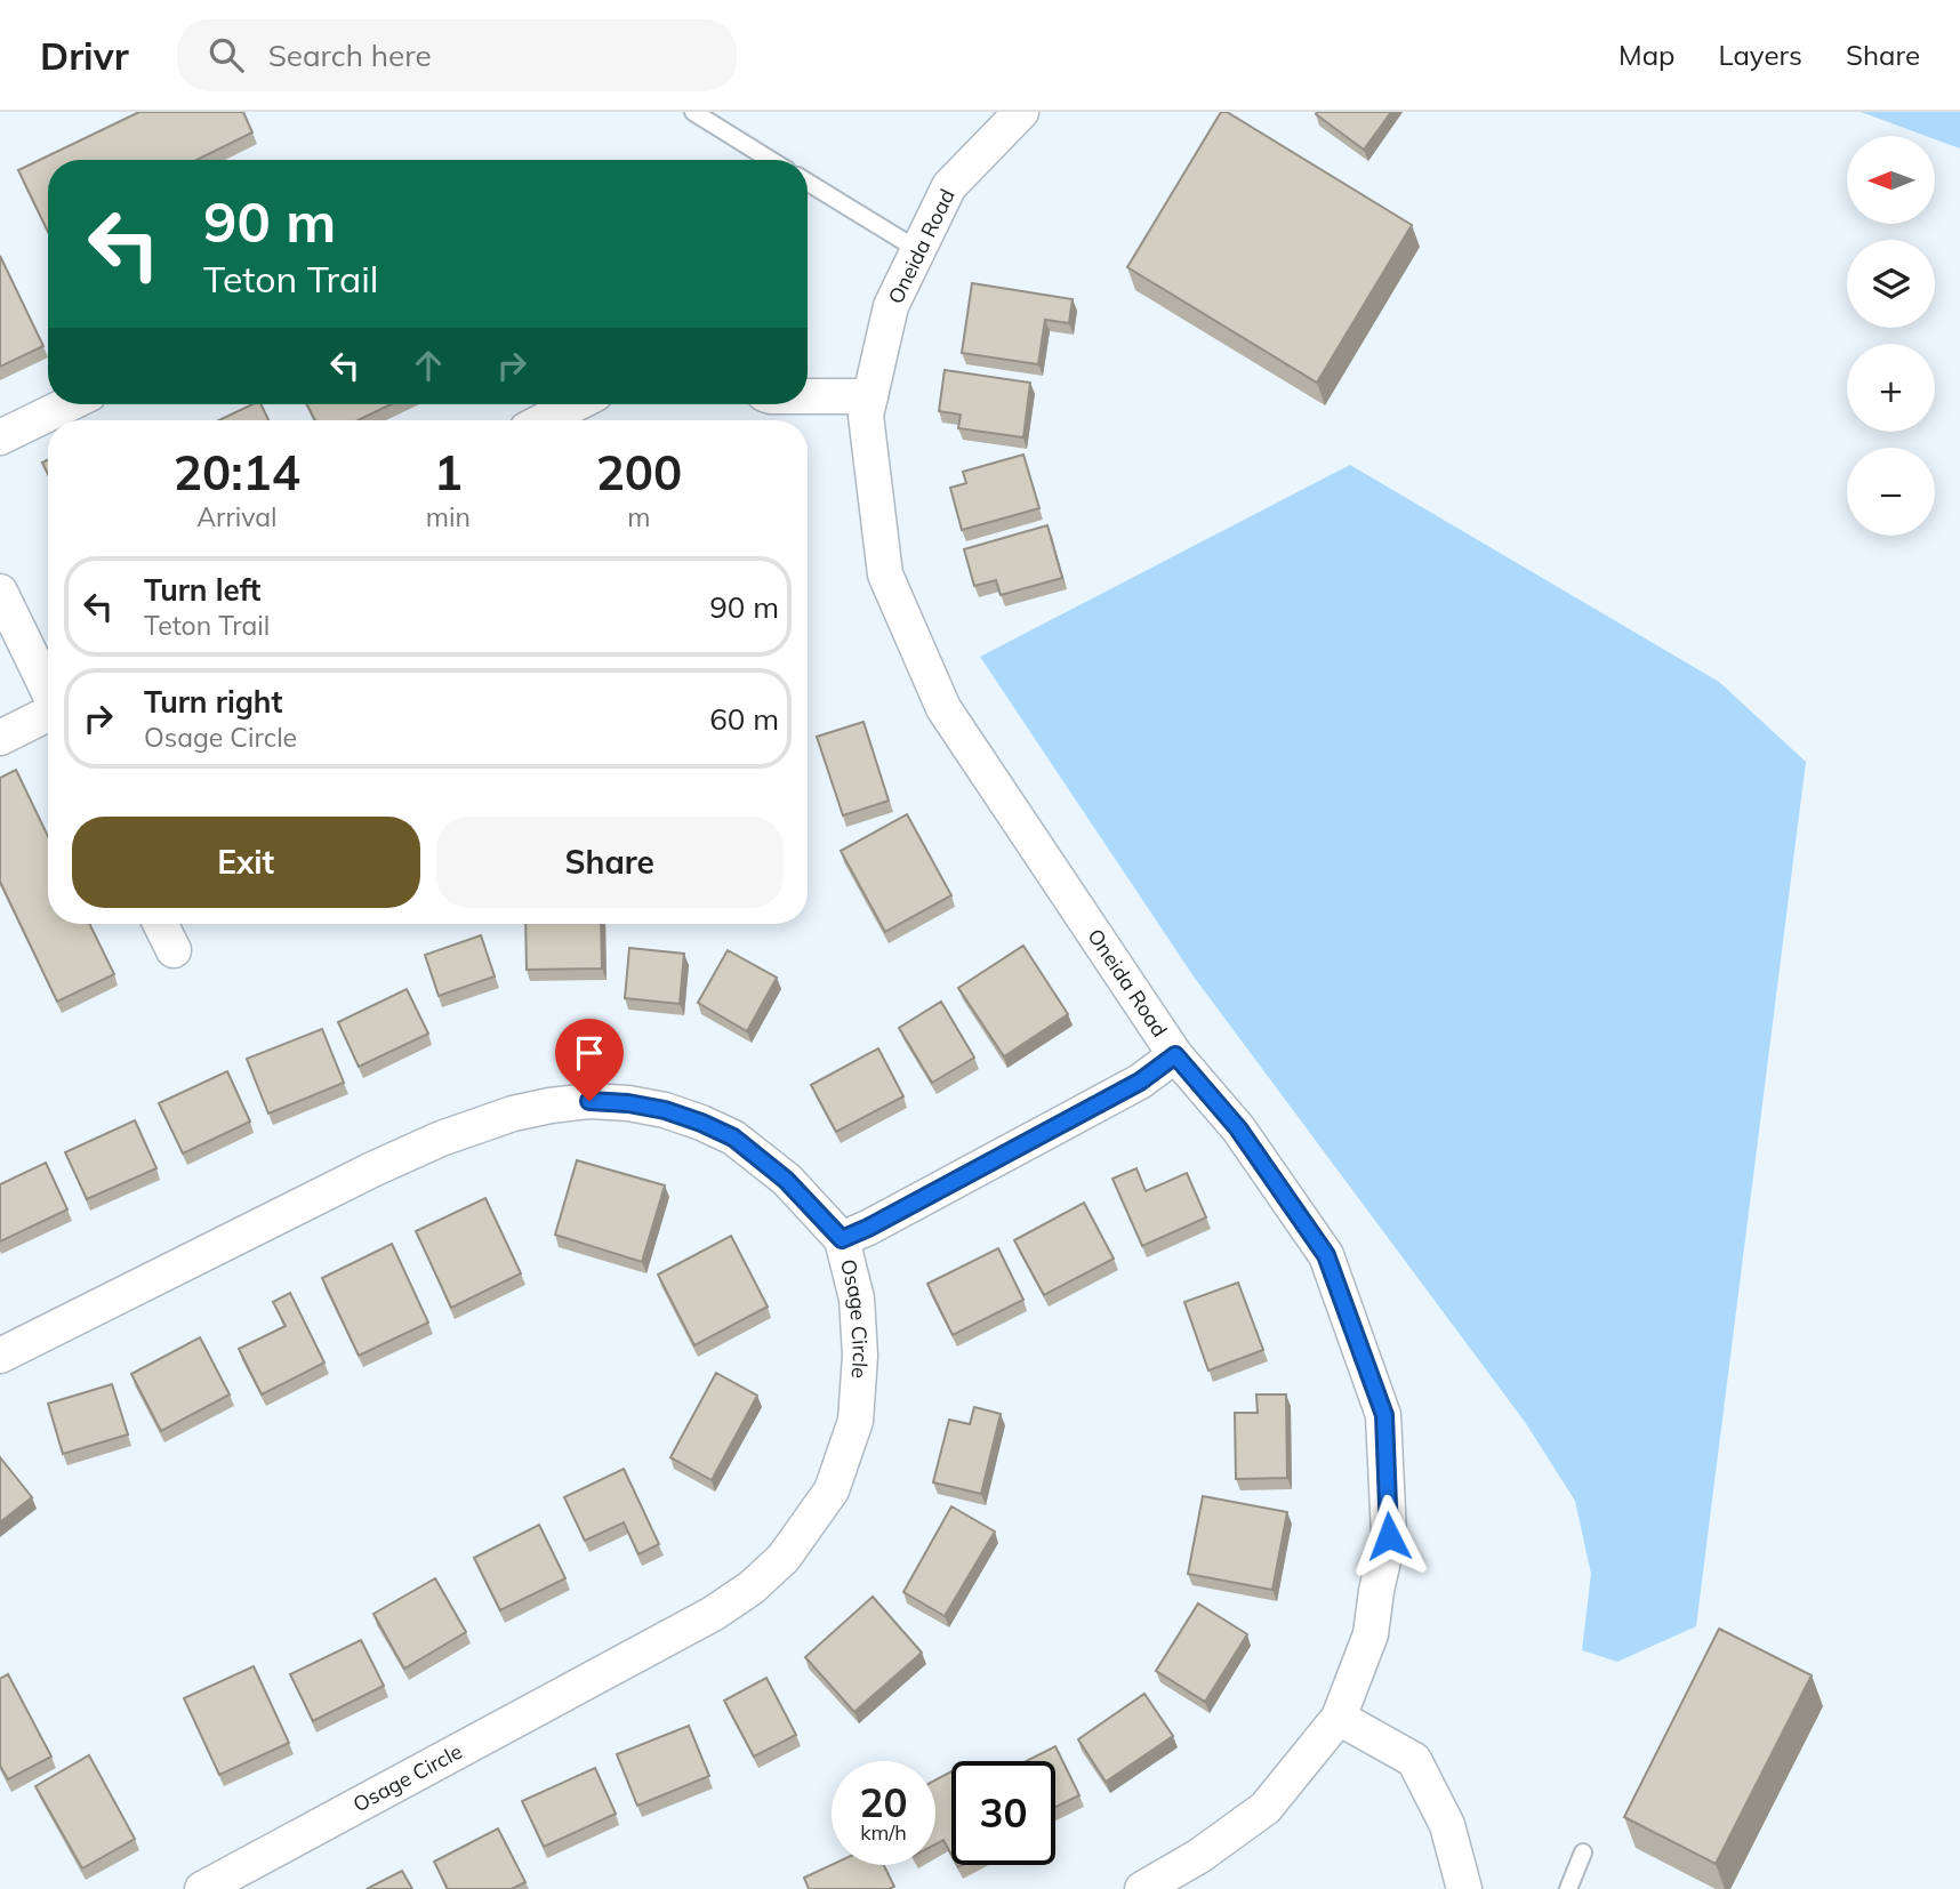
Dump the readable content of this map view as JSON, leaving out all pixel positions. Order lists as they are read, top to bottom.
{
  "streets": {
    "street": ["Oneida Road", "Osage Circle"]
  },
  "north": "left",
  "page": {
    "header": "Drivr",
    "search": "Search here",
    "nav": ["Map", "Layers", "Share"],
    "map_buttons": ["+", "−"],
    "turn": ["90 m", "Teton Trail"],
    "eta": [
      "20:14",
      "Arrival",
      "1",
      "min",
      "200",
      "m"
    ],
    "list": [
      {
        "name": "Turn left",
        "note": "Teton Trail",
        "value": "90 m"
      },
      {
        "name": "Turn right",
        "note": "Osage Circle",
        "value": "60 m"
      }
    ],
    "buttons": ["Exit", "Share"],
    "speed": "20 km/h",
    "limit": "30"
  }
}
